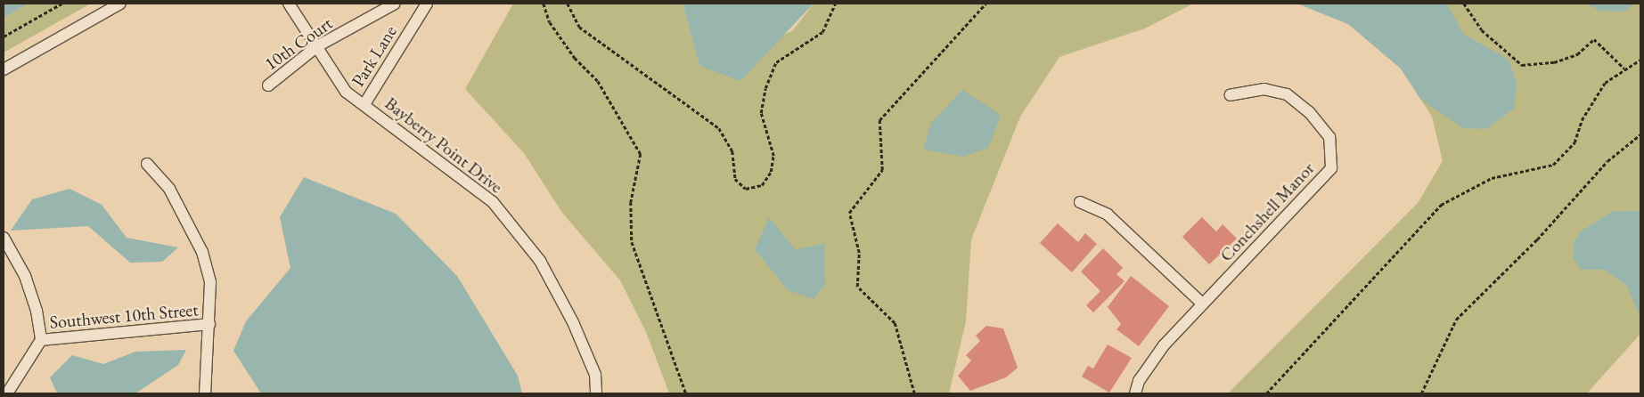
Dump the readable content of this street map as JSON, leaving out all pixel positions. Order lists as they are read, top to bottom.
{
  "streets": {
    "street": [
      "10th Court",
      "Park Lane",
      "Bayberry Point Drive",
      "Conchshell Manor",
      "Southwest 10th Street"
    ]
  },
  "crossings": [
    ["10th Court", "Bayberry Point Drive"],
    ["Park Lane", "Bayberry Point Drive"]
  ]
}
